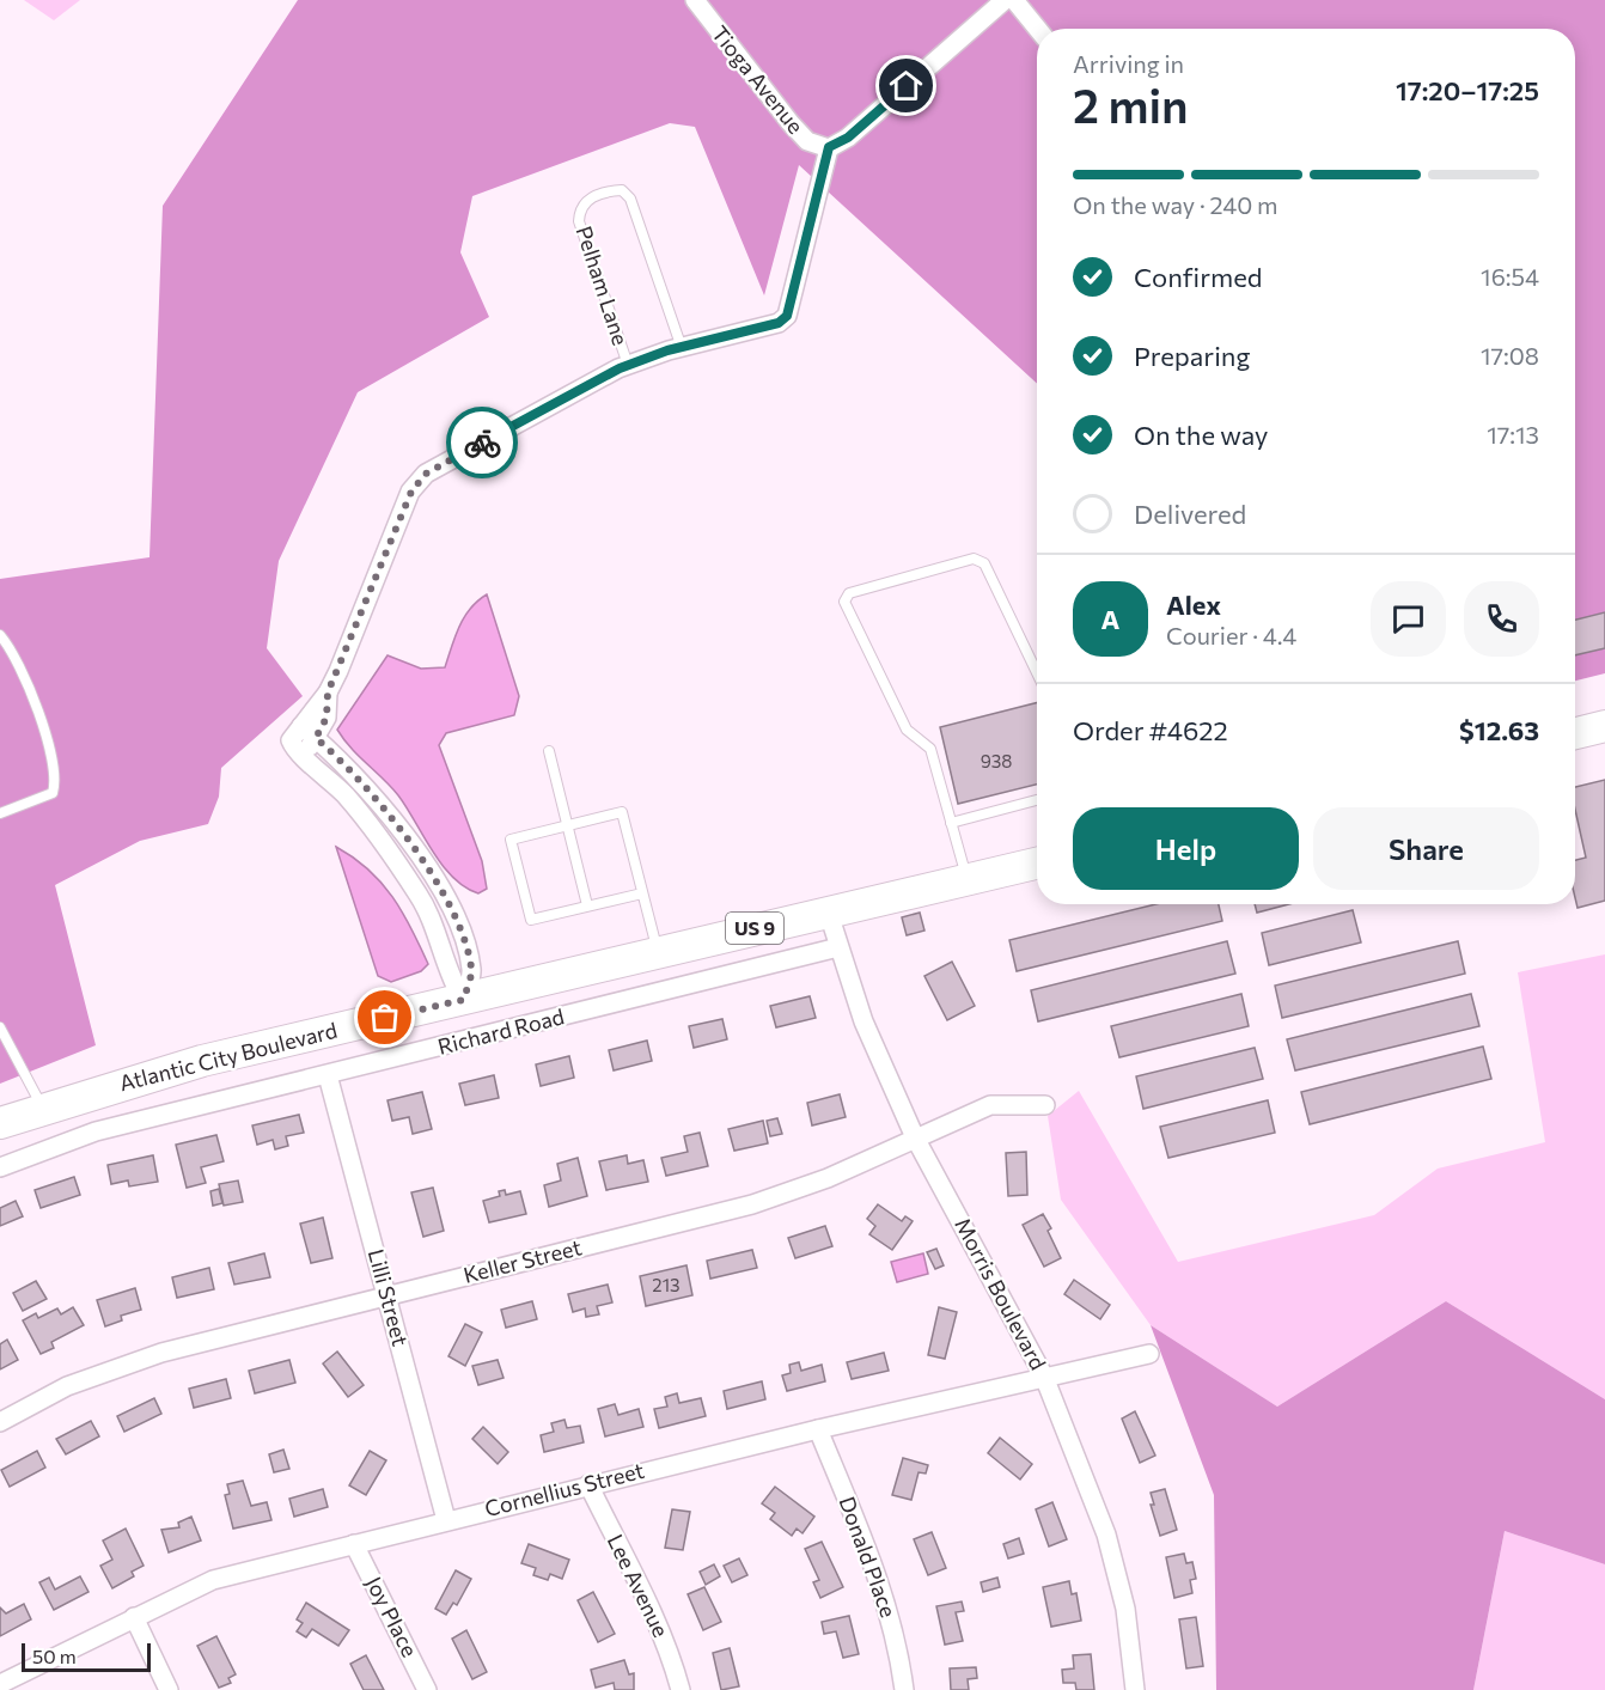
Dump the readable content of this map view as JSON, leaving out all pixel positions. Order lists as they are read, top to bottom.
{
  "streets": {
    "highway": ["US 9", "Atlantic City Boulevard"],
    "street": [
      "Tioga Avenue",
      "Richard Road",
      "Keller Street",
      "Morris Boulevard",
      "Lilli Street",
      "Cornellius Street",
      "Donald Place",
      "Lee Avenue",
      "Joy Place"
    ],
    "lane": ["Pelham Lane"]
  },
  "crossings": [
    ["Richard Road", "Morris Boulevard"],
    ["Richard Road", "Lilli Street"],
    ["Atlantic City Boulevard", "Morris Boulevard"],
    ["Keller Street", "Morris Boulevard"],
    ["Keller Street", "Lilli Street"],
    ["Morris Boulevard", "Cornellius Street"],
    ["Lilli Street", "Cornellius Street"],
    ["Cornellius Street", "Donald Place"],
    ["Cornellius Street", "Lee Avenue"],
    ["Cornellius Street", "Joy Place"]
  ],
  "house_numbers": ["938", "213"],
  "scale_bar": "50 m",
  "page": {
    "heading": ["2 min", "Arriving in", "17:20–17:25"],
    "panel": [
      "Alex",
      "Courier · 4.4",
      "Order #4622",
      "$12.63"
    ],
    "bar": "On the way · 240 m",
    "list": [
      ["Confirmed", "16:54"],
      ["Preparing", "17:08"],
      ["On the way", "17:13"],
      "Delivered"
    ],
    "round": "A",
    "buttons": ["Help", "Share"],
    "scale": "50 m"
  }
}
